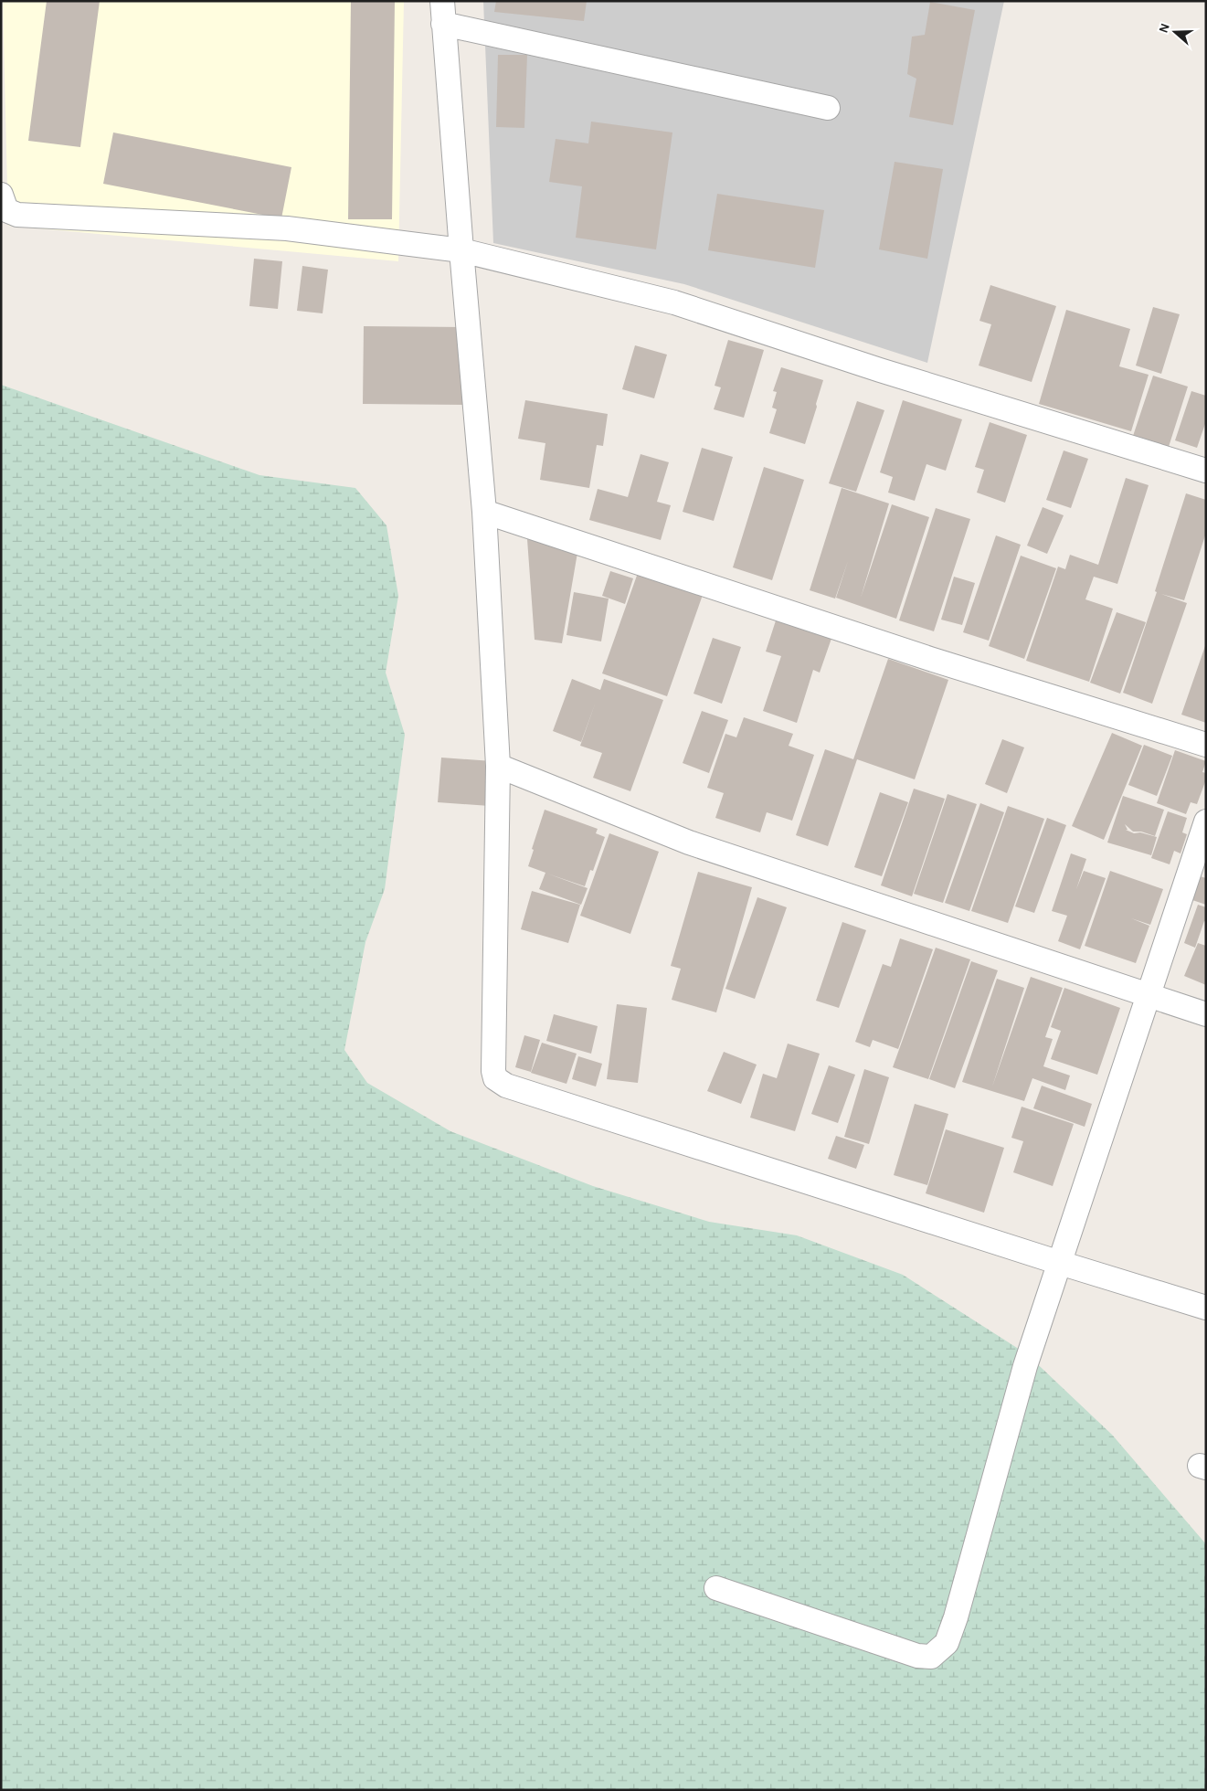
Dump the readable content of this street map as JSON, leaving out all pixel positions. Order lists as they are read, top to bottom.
{
  "north": "left"
}
